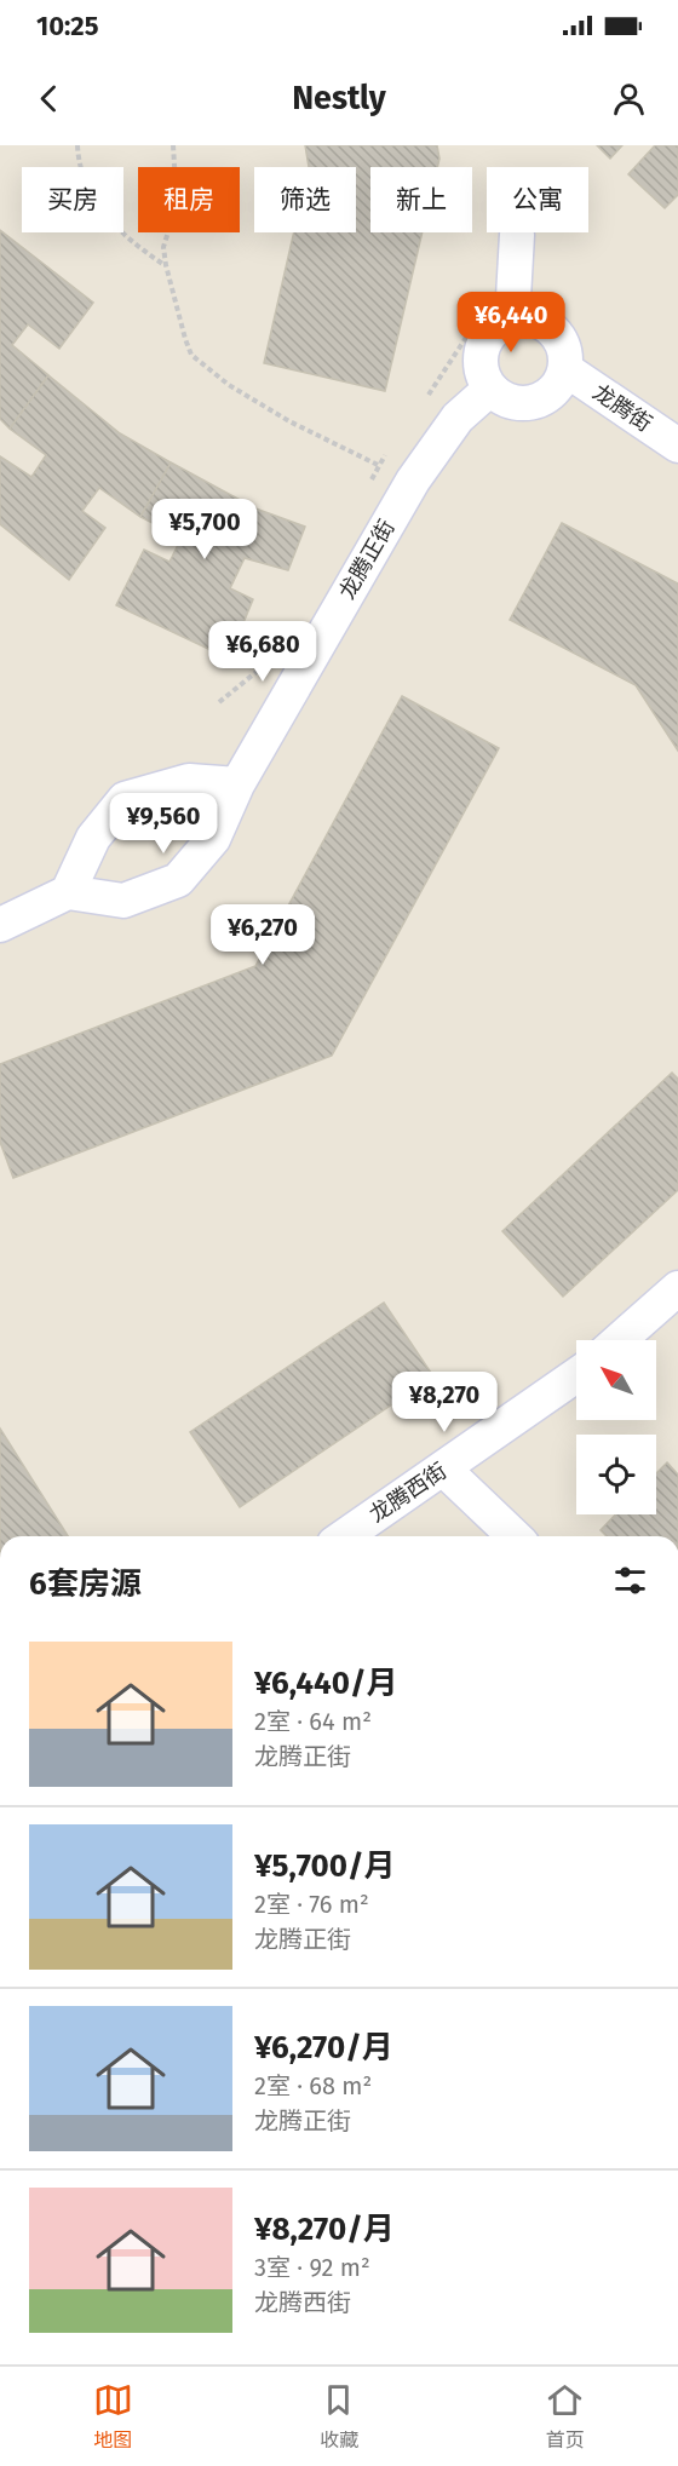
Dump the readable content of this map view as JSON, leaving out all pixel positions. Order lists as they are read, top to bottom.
{
  "streets": {
    "street": ["龙腾街", "龙腾正街", "龙腾西街"]
  },
  "crossings": [
    ["龙腾街", "龙腾正街"]
  ],
  "north": "top left",
  "page": {
    "status": "10:25",
    "header": "Nestly",
    "chip": [
      "买房",
      "租房",
      "筛选",
      "新上",
      "公寓"
    ],
    "price": [
      "¥6,440",
      "¥5,700",
      "¥6,680",
      "¥9,560",
      "¥6,270",
      "¥8,270"
    ],
    "heading": "6套房源",
    "list": [
      {
        "name": "¥6,440/月",
        "note": "2室 · 64 m² · 龙腾正街"
      },
      {
        "name": "¥5,700/月",
        "note": "2室 · 76 m² · 龙腾正街"
      },
      {
        "name": "¥6,270/月",
        "note": "2室 · 68 m² · 龙腾正街"
      },
      {
        "name": "¥8,270/月",
        "note": "3室 · 92 m² · 龙腾西街"
      }
    ],
    "tabs": ["地图", "收藏", "首页"]
  }
}
